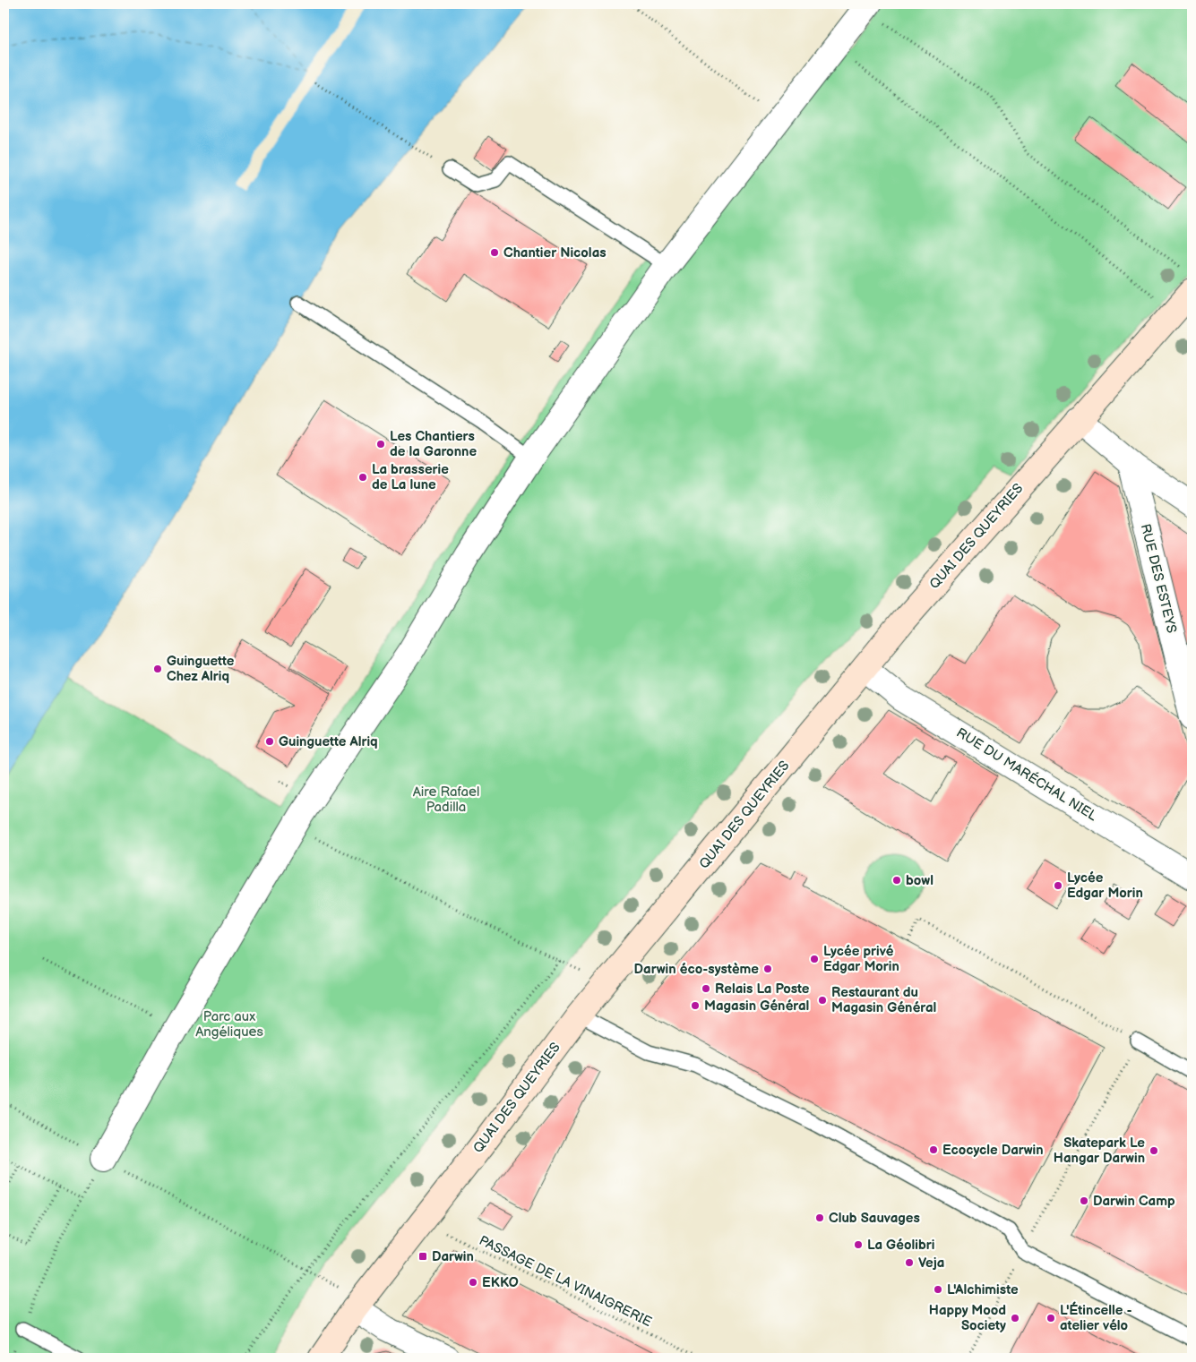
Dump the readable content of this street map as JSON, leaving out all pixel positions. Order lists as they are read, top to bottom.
{
  "streets": {
    "main road": ["QUAI DES QUEYRIES"],
    "street": ["RUE DES ESTEYS", "RUE DU MARÉCHAL NIEL"],
    "path": ["PASSAGE DE LA VINAIGRERIE"]
  },
  "crossings": [
    ["QUAI DES QUEYRIES", "RUE DU MARÉCHAL NIEL"],
    ["QUAI DES QUEYRIES", "PASSAGE DE LA VINAIGRERIE"]
  ],
  "parks": ["Aire Rafael Padilla", "Parc aux Angéliques"],
  "places": {
    "other": [
      "Chantier Nicolas",
      "Les Chantiers de la Garonne",
      "La brasserie de La lune",
      "Guinguette Chez Alriq",
      "Guinguette Alriq",
      "bowl",
      "Lycée Edgar Morin",
      "Lycée privé Edgar Morin",
      "Darwin éco-système",
      "Relais La Poste",
      "Restaurant du Magasin Général",
      "Magasin Général",
      "Ecocycle Darwin",
      "Skatepark Le Hangar Darwin",
      "Darwin Camp",
      "Club Sauvages",
      "La Géolibri",
      "Veja",
      "EKKO",
      "L'Alchimiste",
      "Happy Mood Society",
      "L'Étincelle - atelier vélo"
    ],
    "transit": ["Darwin"]
  }
}
